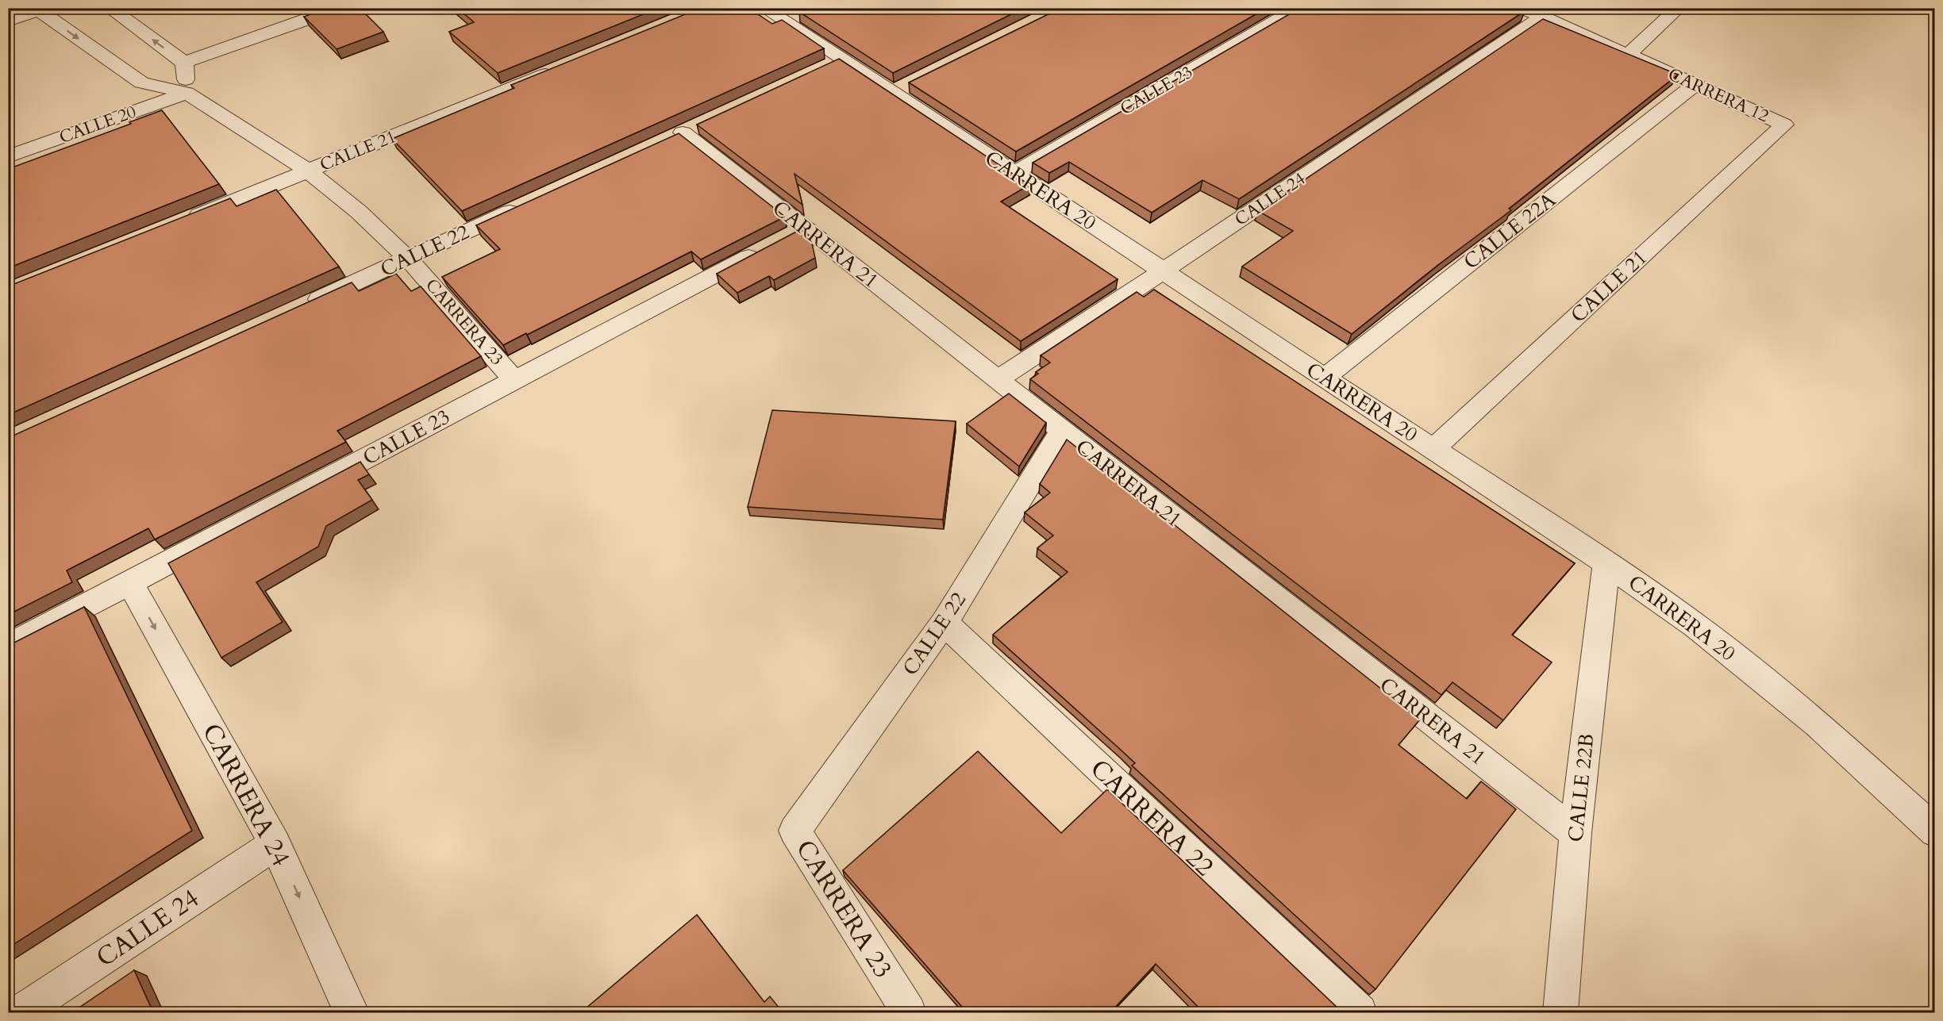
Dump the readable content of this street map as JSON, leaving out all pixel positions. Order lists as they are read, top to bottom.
{
  "streets": {
    "street": [
      "CALLE 23",
      "CARRERA 12",
      "CALLE 20",
      "CALLE 21",
      "CARRERA 20",
      "CALLE 24",
      "CALLE 22A",
      "CARRERA 21",
      "CALLE 22",
      "CARRERA 23",
      "CALLE 22B",
      "CARRERA 24",
      "CARRERA 22"
    ]
  },
  "crossings": [
    ["CALLE 23", "CARRERA 20"],
    ["CALLE 23", "CARRERA 21"],
    ["CALLE 23", "CARRERA 23"],
    ["CALLE 23", "CARRERA 24"],
    ["CARRERA 12", "CALLE 21"],
    ["CARRERA 12", "CALLE 24"],
    ["CARRERA 12", "CALLE 22A"],
    ["CALLE 20", "CARRERA 23"],
    ["CALLE 21", "CARRERA 20"],
    ["CALLE 21", "CARRERA 23"],
    ["CARRERA 20", "CALLE 24"],
    ["CARRERA 20", "CALLE 22A"],
    ["CARRERA 20", "CALLE 22B"],
    ["CALLE 24", "CARRERA 21"],
    ["CALLE 24", "CARRERA 24"],
    ["CARRERA 21", "CALLE 22"],
    ["CARRERA 21", "CALLE 22B"],
    ["CALLE 22", "CARRERA 23"],
    ["CALLE 22", "CARRERA 22"]
  ],
  "one_way": ["CARRERA 24"]
}
